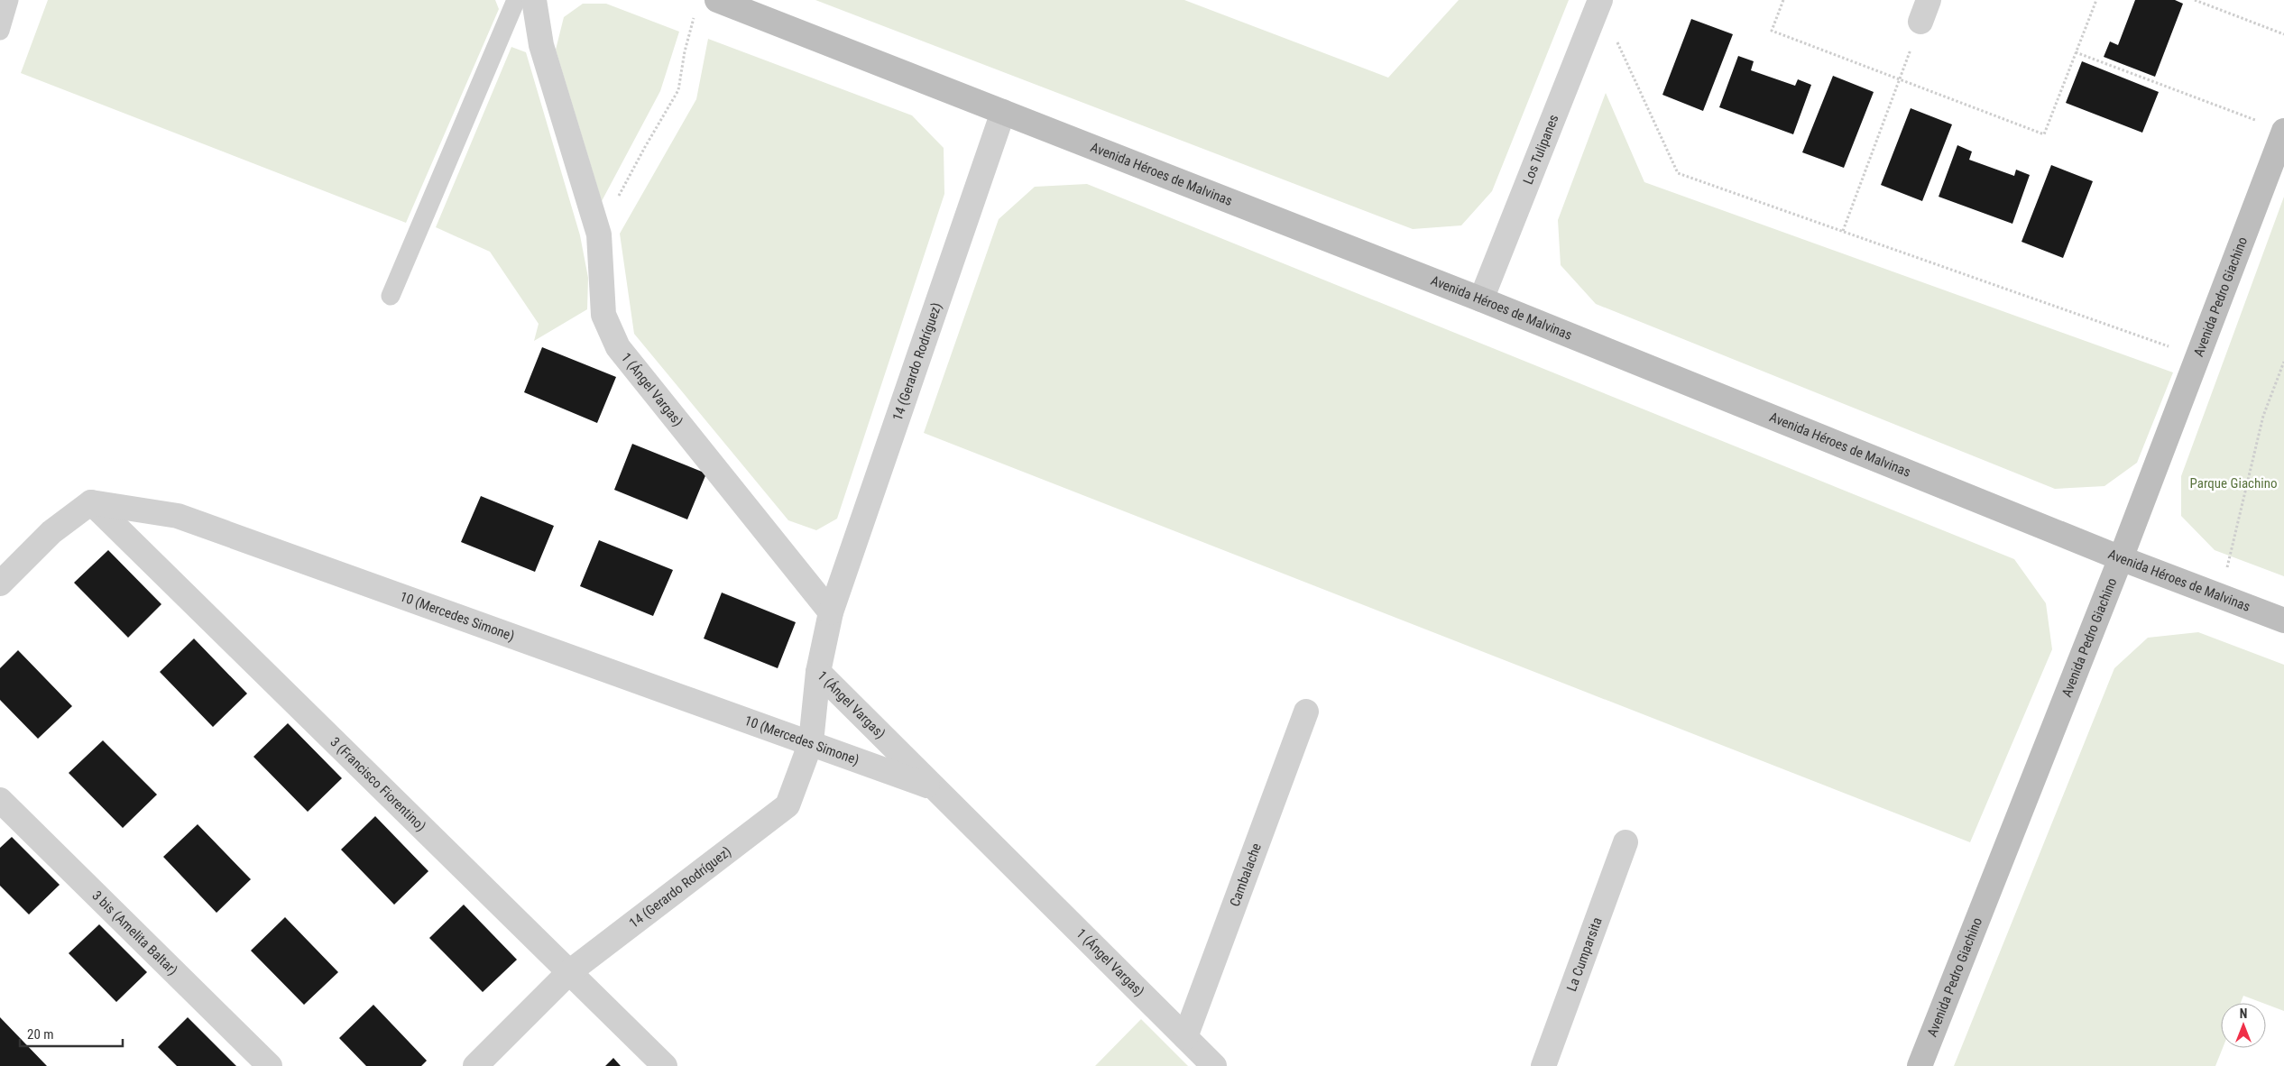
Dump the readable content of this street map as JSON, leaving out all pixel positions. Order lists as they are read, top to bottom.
{
  "streets": {
    "main road": ["Avenida Héroes de Malvinas", "Avenida Pedro Giachino"],
    "street": [
      "Los Tulipanes",
      "14 (Gerardo Rodríguez)",
      "1 (Ángel Vargas)",
      "10 (Mercedes Simone)",
      "3 (Francisco Fiorentino)",
      "Cambalache",
      "3 bis (Amelita Baltar)",
      "La Cumparsita"
    ]
  },
  "crossings": [
    ["Los Tulipanes", "Avenida Héroes de Malvinas"],
    ["Avenida Héroes de Malvinas", "Avenida Pedro Giachino"],
    ["Avenida Héroes de Malvinas", "14 (Gerardo Rodríguez)"],
    ["14 (Gerardo Rodríguez)", "1 (Ángel Vargas)"],
    ["14 (Gerardo Rodríguez)", "10 (Mercedes Simone)"],
    ["14 (Gerardo Rodríguez)", "3 (Francisco Fiorentino)"],
    ["1 (Ángel Vargas)", "10 (Mercedes Simone)"],
    ["1 (Ángel Vargas)", "Cambalache"],
    ["10 (Mercedes Simone)", "3 (Francisco Fiorentino)"]
  ],
  "parks": ["Parque Giachino"],
  "scale_bar": "20 m",
  "north": "top"
}
